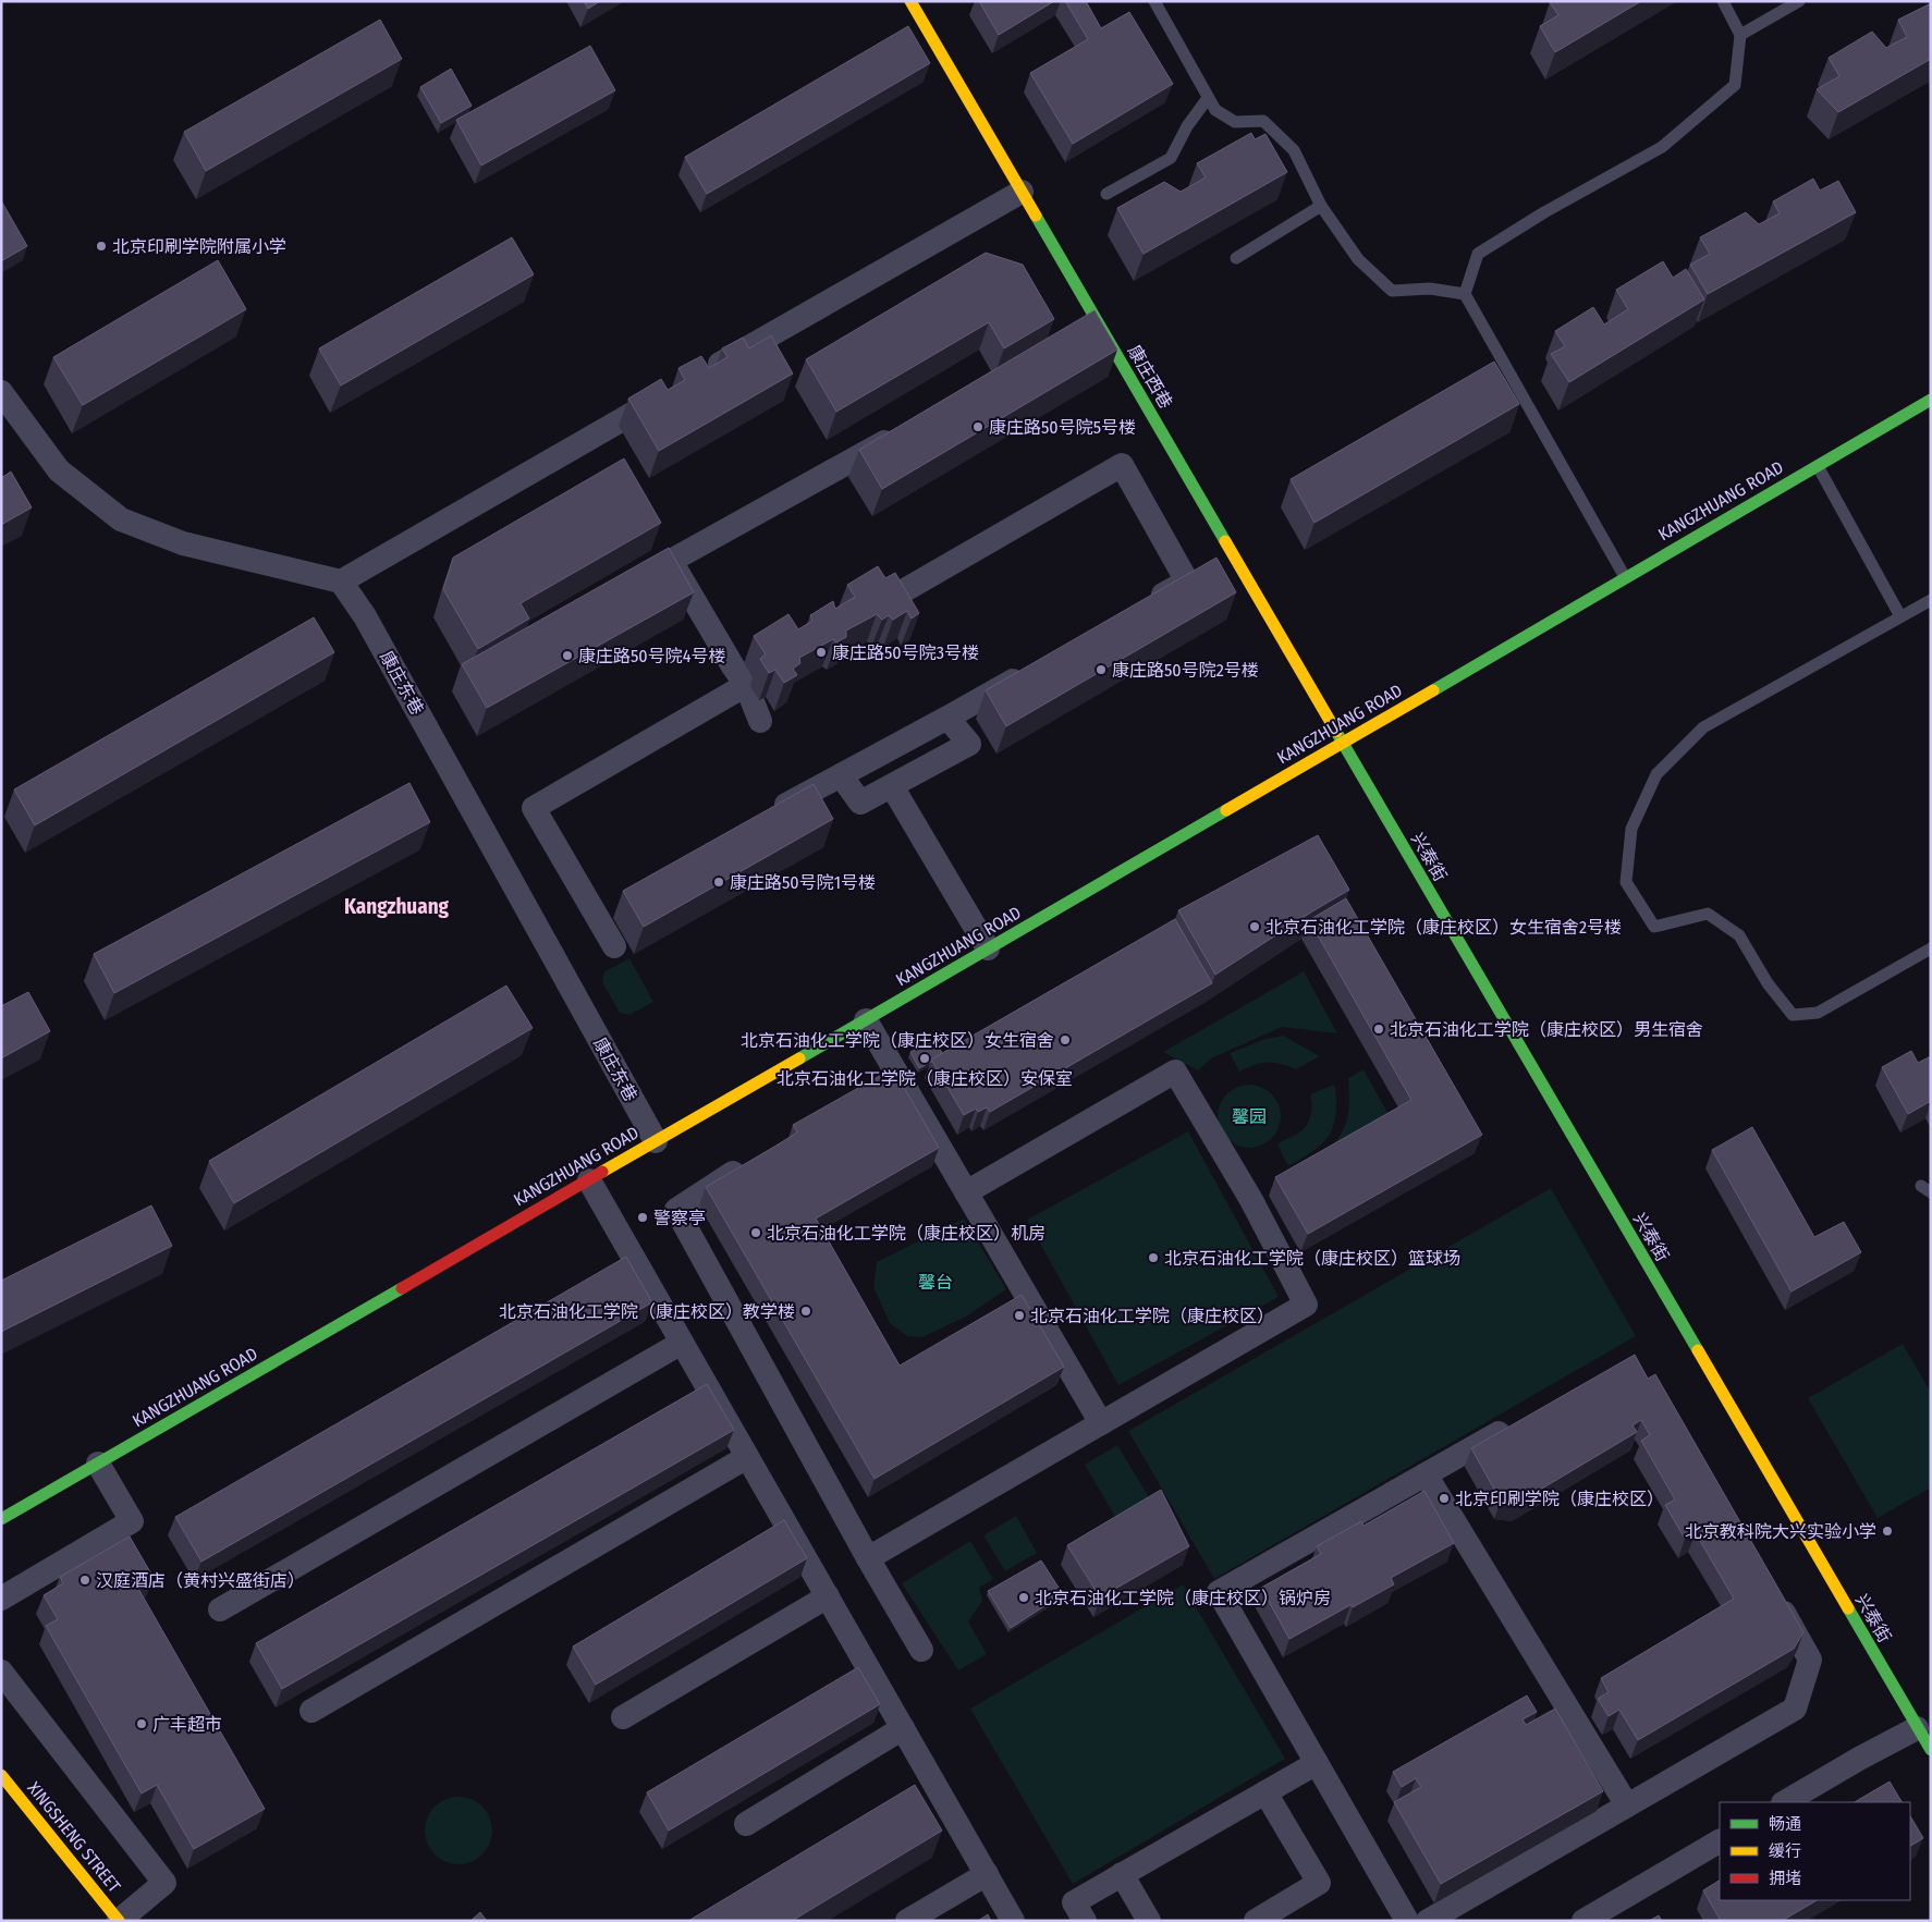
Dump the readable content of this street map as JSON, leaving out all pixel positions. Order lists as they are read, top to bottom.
{
  "streets": {
    "street": [
      "康庄西巷",
      "KANGZHUANG ROAD",
      "康庄东巷",
      "兴泰街",
      "XINGSHENG STREET"
    ]
  },
  "crossings": [
    ["康庄西巷", "KANGZHUANG ROAD"],
    ["康庄西巷", "兴泰街"],
    ["KANGZHUANG ROAD", "康庄东巷"],
    ["KANGZHUANG ROAD", "兴泰街"]
  ],
  "districts": ["Kangzhuang"],
  "parks": ["馨园", "馨台"],
  "places": [
    "北京印刷学院附属小学",
    "康庄路50号院5号楼",
    "康庄路50号院3号楼",
    "康庄路50号院4号楼",
    "康庄路50号院2号楼",
    "康庄路50号院1号楼",
    "北京石油化工学院（康庄校区）女生宿舍2号楼",
    "北京石油化工学院（康庄校区）男生宿舍",
    "北京石油化工学院（康庄校区）女生宿舍",
    "北京石油化工学院（康庄校区）安保室",
    "警察亭",
    "北京石油化工学院（康庄校区）机房",
    "北京石油化工学院（康庄校区）篮球场",
    "北京石油化工学院（康庄校区）教学楼",
    "北京石油化工学院（康庄校区）",
    "北京印刷学院（康庄校区）",
    "北京教科院大兴实验小学",
    "汉庭酒店（黄村兴盛街店）",
    "北京石油化工学院（康庄校区）锅炉房",
    "广丰超市"
  ],
  "legend": ["畅通", "缓行", "拥堵"]
}
